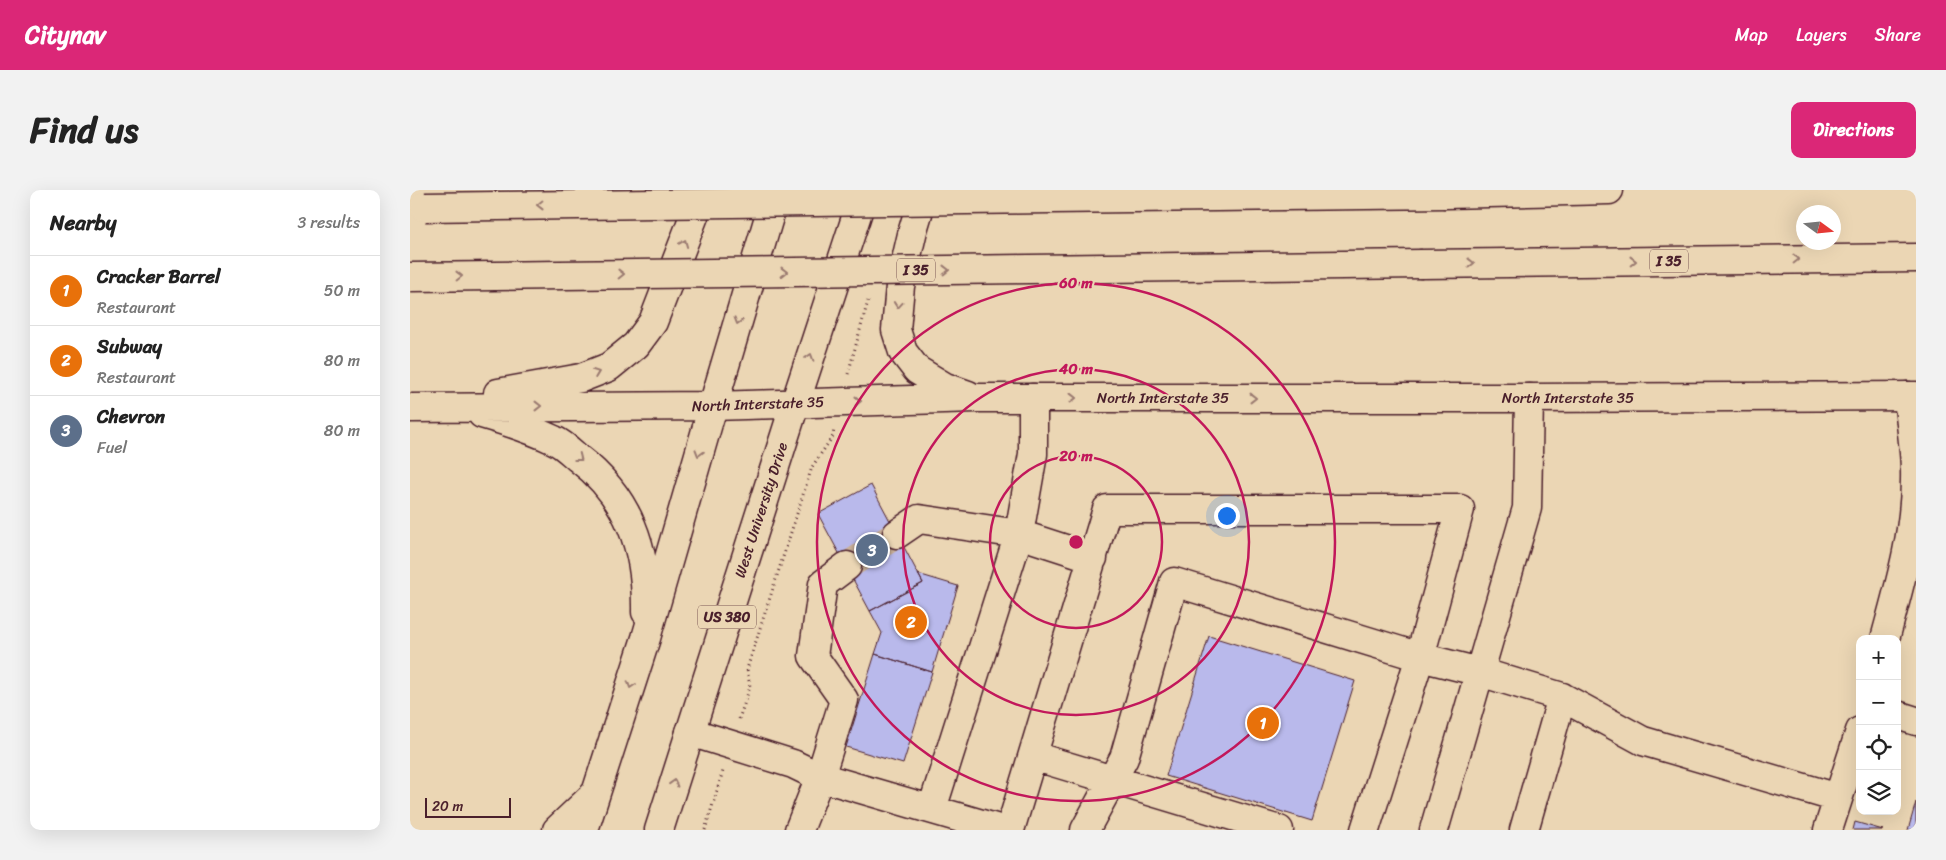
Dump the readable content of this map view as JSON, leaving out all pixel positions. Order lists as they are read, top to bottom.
{
  "streets": {
    "main road": [
      "I 35",
      "North Interstate 35",
      "West University Drive",
      "US 380"
    ]
  },
  "crossings": [
    ["North Interstate 35", "West University Drive"]
  ],
  "scale_bar": "20 m",
  "north": "right",
  "page": {
    "header": "Citynav",
    "nav": ["Map", "Layers", "Share"],
    "title": "Find us",
    "buttons": "Directions",
    "heading": ["Nearby", "3 results"],
    "list": [
      {
        "mark": "1",
        "name": "Cracker Barrel",
        "note": "Restaurant",
        "value": "50 m"
      },
      {
        "mark": "2",
        "name": "Subway",
        "note": "Restaurant",
        "value": "80 m"
      },
      {
        "mark": "3",
        "name": "Chevron",
        "note": "Fuel",
        "value": "80 m"
      }
    ],
    "pins": ["3", "2", "1"],
    "map_buttons": ["+", "−"],
    "scale": "20 m"
  },
  "rings": ["60 m", "40 m", "20 m"]
}
